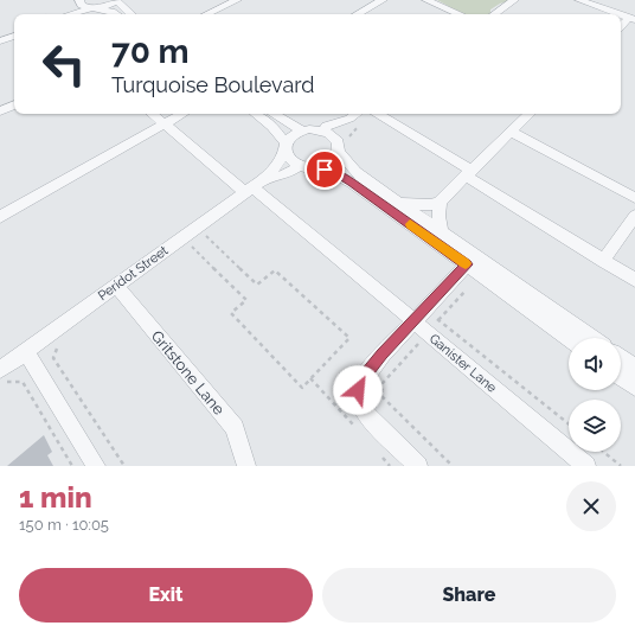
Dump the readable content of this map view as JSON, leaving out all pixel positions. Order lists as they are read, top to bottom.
{
  "streets": {
    "street": ["Peridot Street", "Ganister Lane", "Gritstone Lane"]
  },
  "crossings": [
    ["Peridot Street", "Ganister Lane"],
    ["Peridot Street", "Gritstone Lane"]
  ],
  "page": {
    "turn": ["70 m", "Turquoise Boulevard"],
    "heading": ["1 min", "150 m · 10:05"],
    "buttons": ["Exit", "Share"]
  }
}
